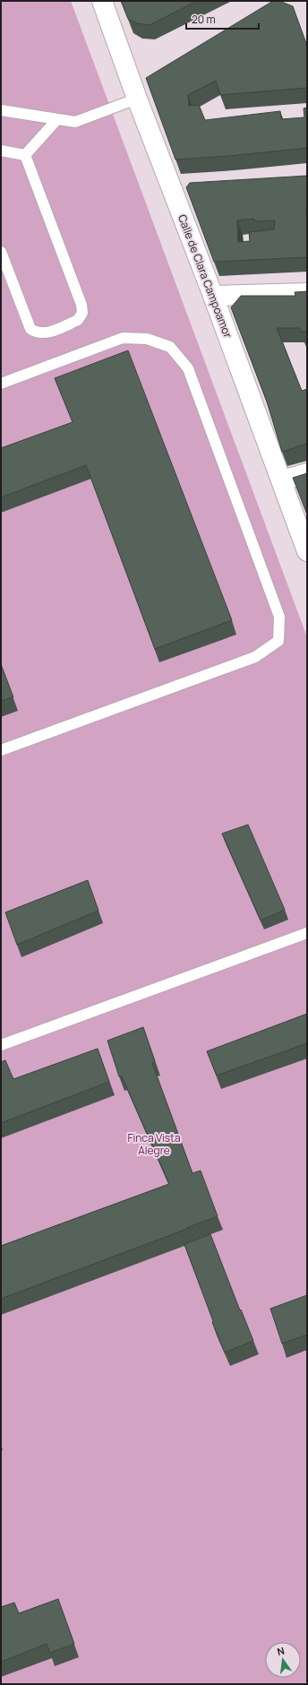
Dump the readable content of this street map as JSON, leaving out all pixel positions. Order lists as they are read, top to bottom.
{
  "streets": {
    "street": ["Calle de Clara Campoamor"]
  },
  "parks": ["Finca Vista Alegre"],
  "scale_bar": "20 m",
  "north": "top"
}
